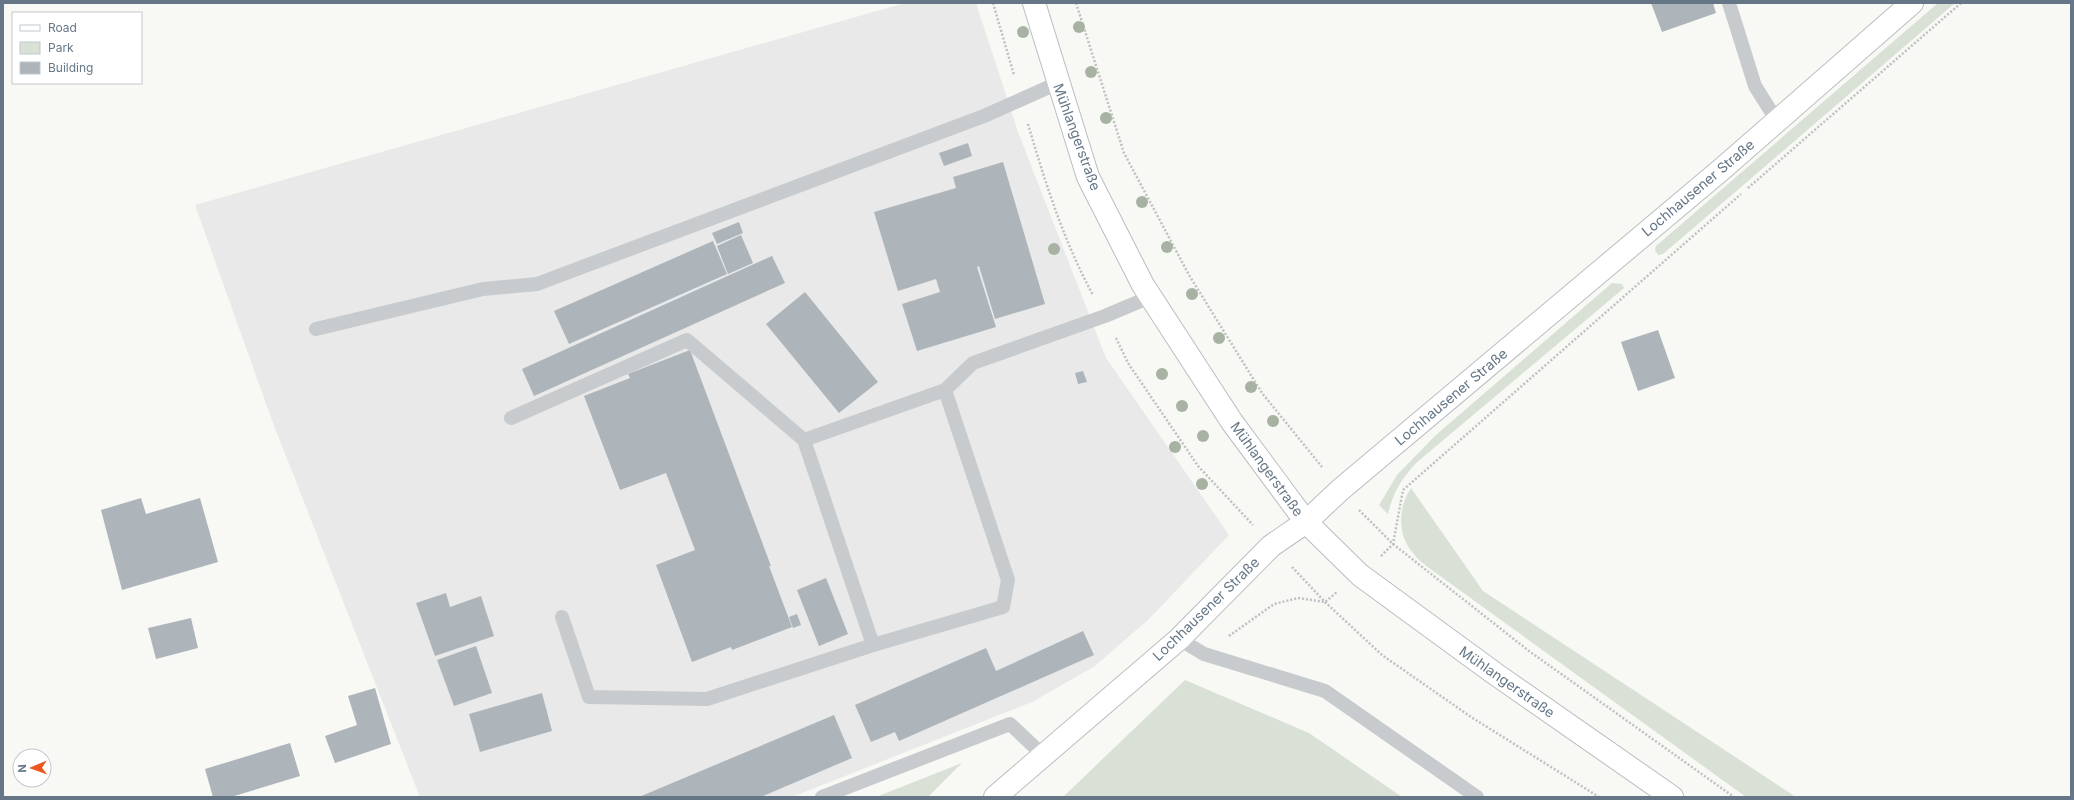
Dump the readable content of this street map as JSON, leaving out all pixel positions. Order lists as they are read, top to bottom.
{
  "streets": {
    "street": ["Mühlangerstraße", "Lochhausener Straße"]
  },
  "crossings": [
    ["Mühlangerstraße", "Lochhausener Straße"]
  ],
  "legend": ["Road", "Park", "Building"],
  "north": "left"
}
